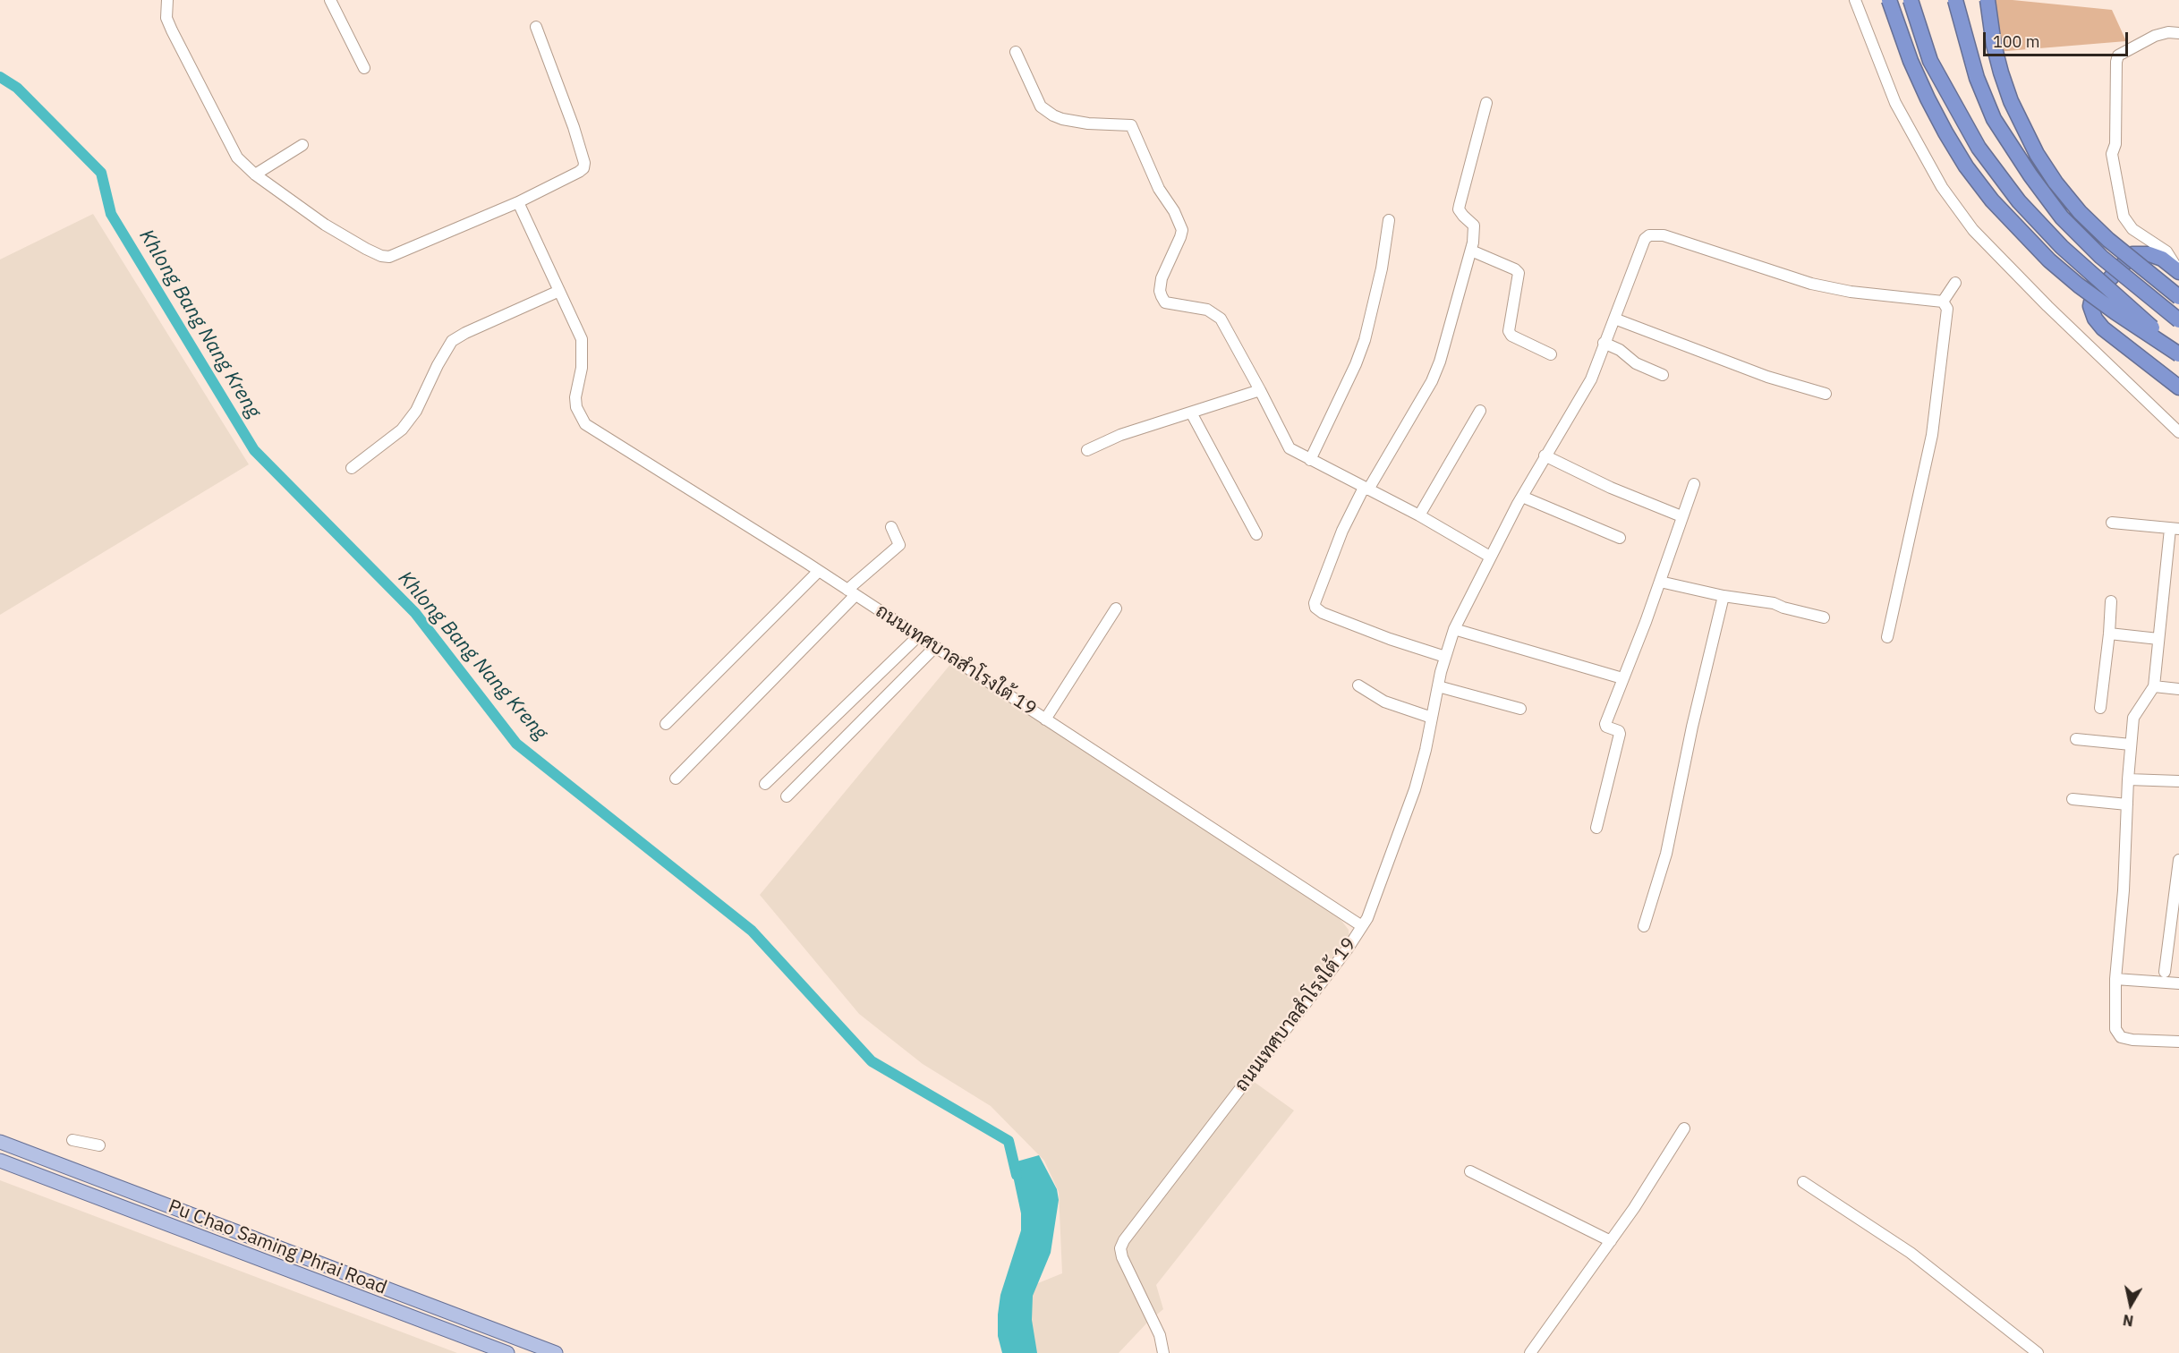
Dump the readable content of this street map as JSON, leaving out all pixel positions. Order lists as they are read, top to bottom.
{
  "streets": {
    "main road": ["Pu Chao Saming Phrai Road"],
    "street": ["ถนนเทศบาลสำโรงใต้ 19"]
  },
  "water": ["Khlong Bang Nang Kreng"],
  "scale_bar": "100 m",
  "north": "bottom"
}
